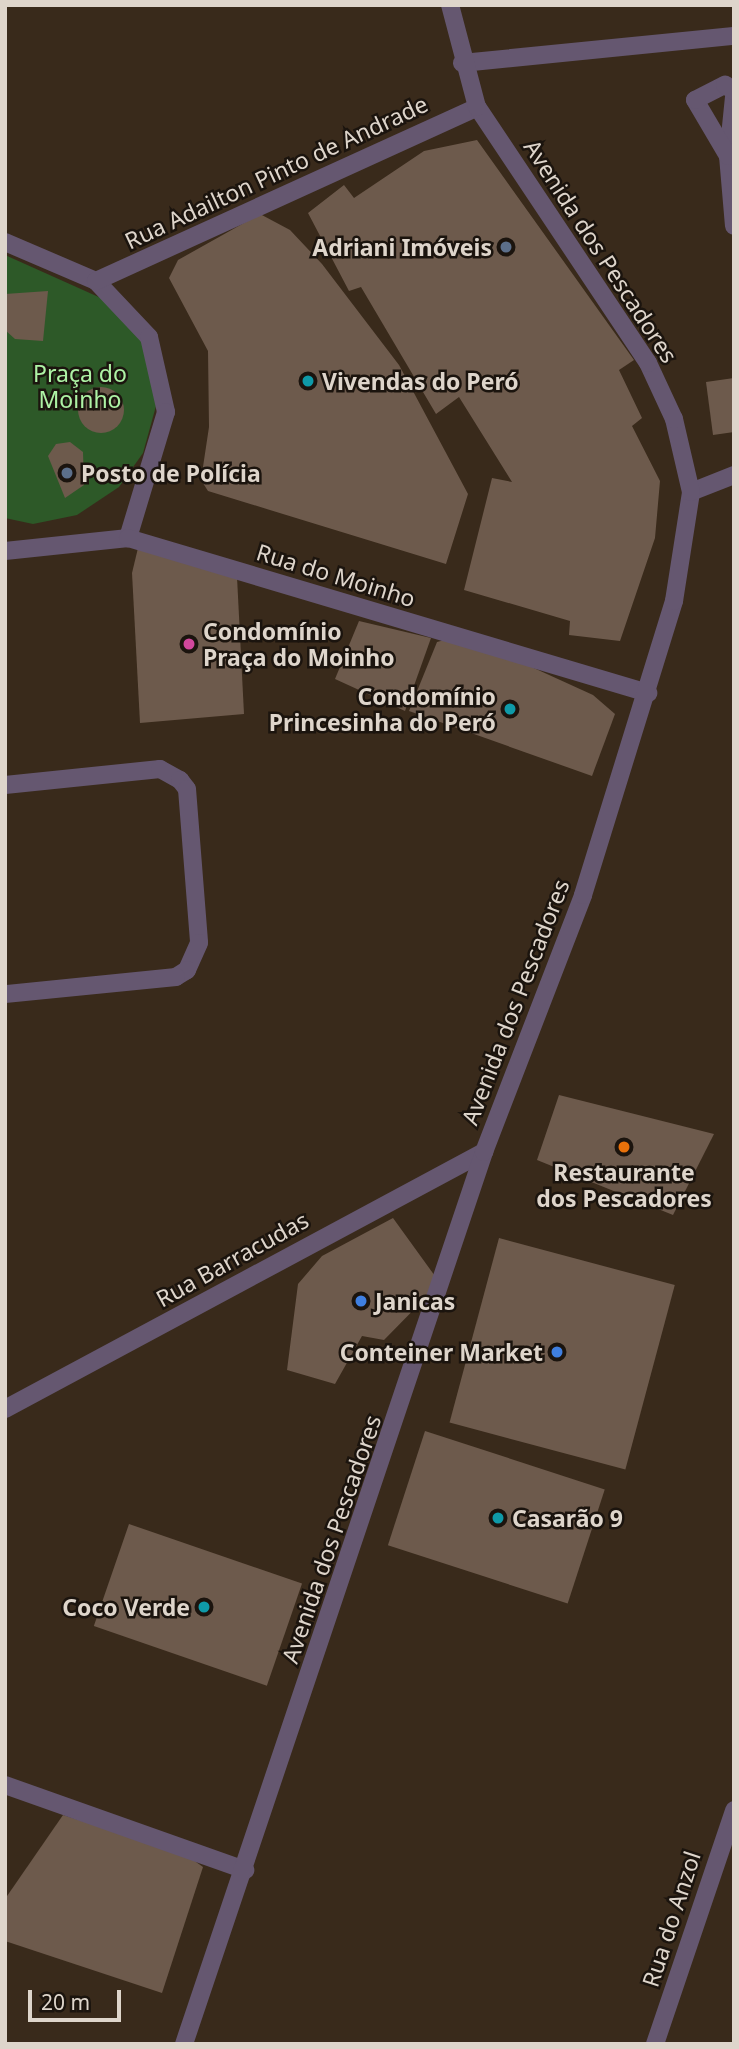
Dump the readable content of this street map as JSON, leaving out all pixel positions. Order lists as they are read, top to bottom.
{
  "streets": {
    "street": [
      "Rua Adailton Pinto de Andrade",
      "Avenida dos Pescadores",
      "Rua do Moinho",
      "Rua Barracudas",
      "Rua do Anzol"
    ]
  },
  "crossings": [
    ["Rua Adailton Pinto de Andrade", "Avenida dos Pescadores"],
    ["Avenida dos Pescadores", "Rua do Moinho"],
    ["Avenida dos Pescadores", "Rua Barracudas"]
  ],
  "parks": ["Praça do Moinho"],
  "places": [
    "Adriani Imóveis",
    "Vivendas do Peró",
    "Posto de Polícia",
    "Condomínio Praça do Moinho",
    "Condomínio Princesinha do Peró",
    "Restaurante dos Pescadores",
    "Janicas",
    "Conteiner Market",
    "Casarão 9",
    "Coco Verde"
  ],
  "scale_bar": "20 m"
}
